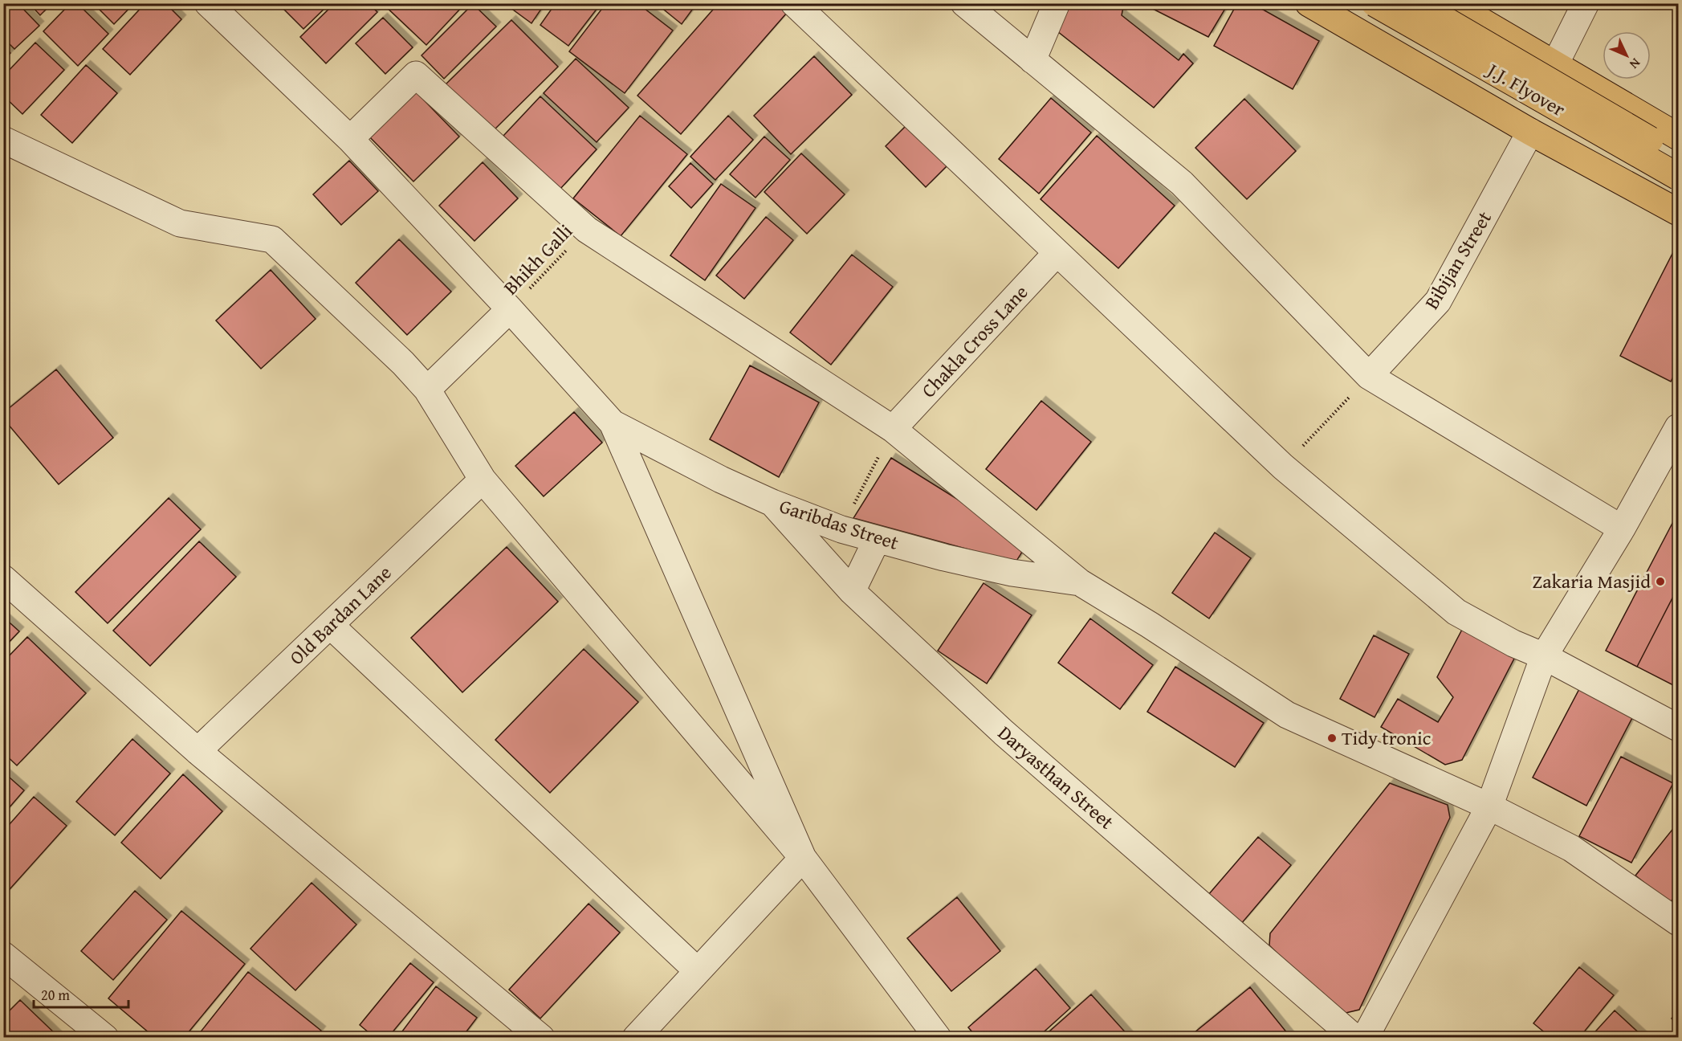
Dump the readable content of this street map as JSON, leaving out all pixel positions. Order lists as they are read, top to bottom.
{
  "streets": {
    "main road": ["J.J. Flyover"],
    "street": [
      "Bibijan Street",
      "Chakla Cross Lane",
      "Garibdas Street",
      "Old Bardan Lane",
      "Daryasthan Street"
    ],
    "path": ["Bhikh Galli"]
  },
  "crossings": [
    ["Garibdas Street", "Daryasthan Street"]
  ],
  "places": ["Zakaria Masjid", "Tidy tronic"],
  "scale_bar": "20 m",
  "north": "bottom right"
}
